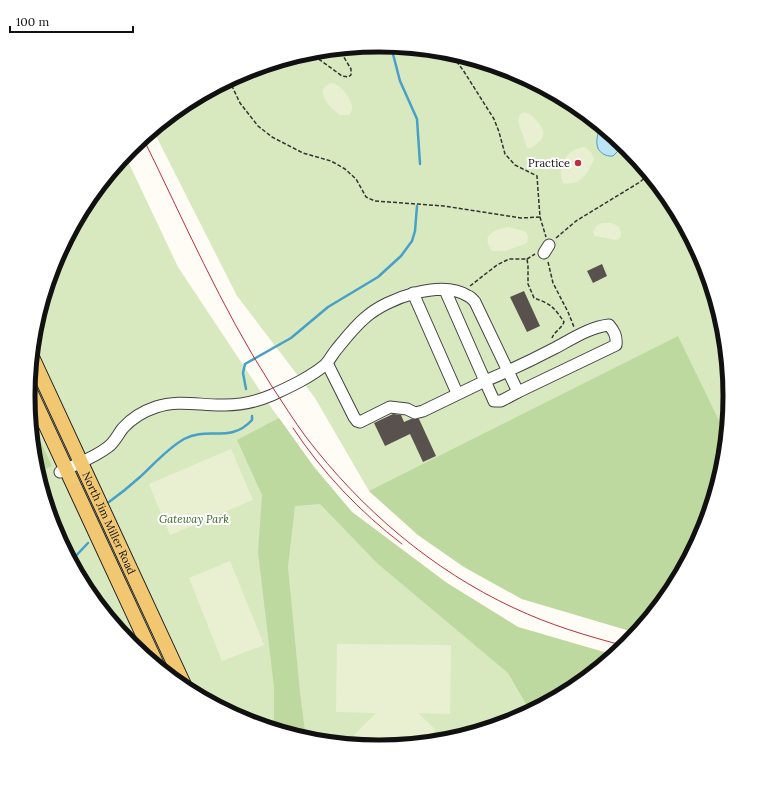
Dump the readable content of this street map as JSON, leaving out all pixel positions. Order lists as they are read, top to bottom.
{
  "streets": {
    "main road": ["North Jim Miller Road"]
  },
  "parks": ["Gateway Park"],
  "places": ["Practice"],
  "scale_bar": "100 m"
}
